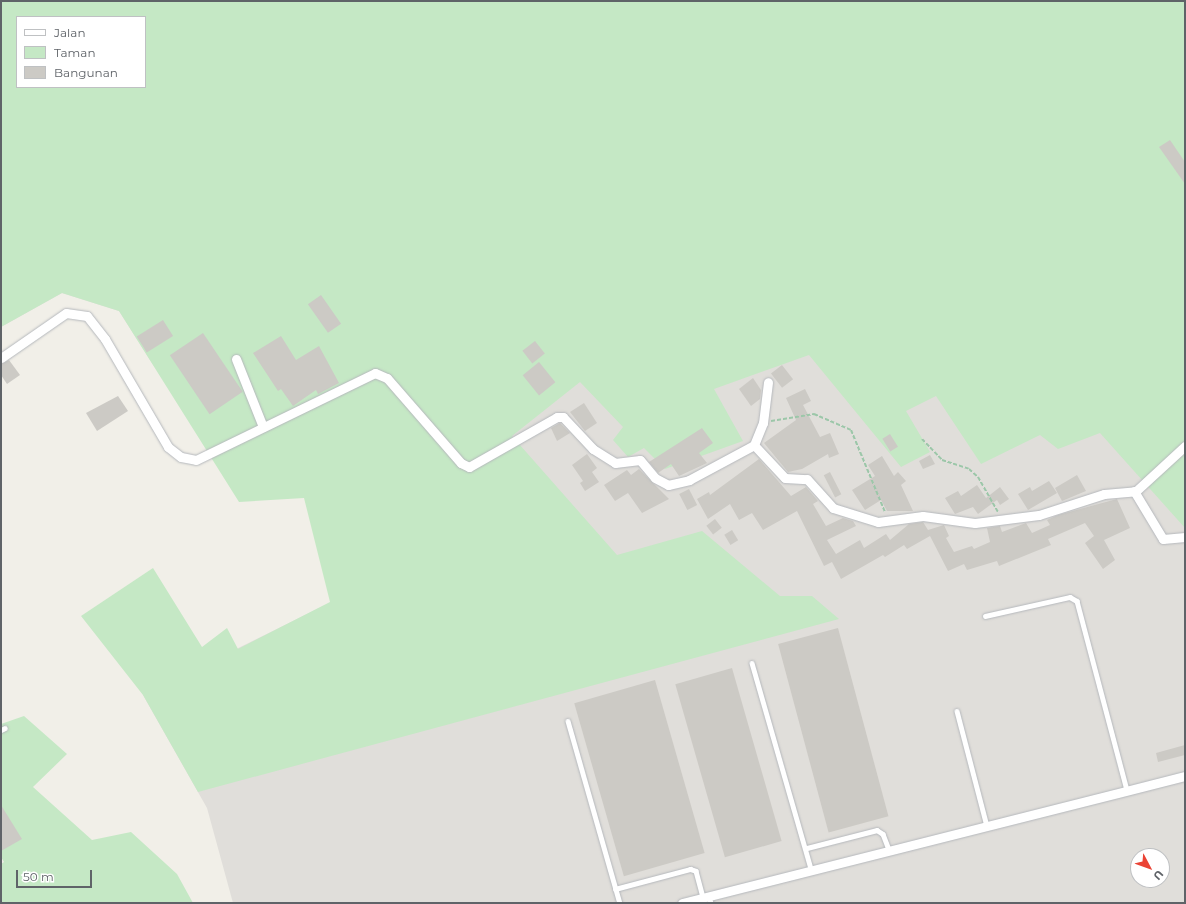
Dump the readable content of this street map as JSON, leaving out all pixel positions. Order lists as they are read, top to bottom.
{
  "legend": ["Jalan", "Taman", "Bangunan"],
  "scale_bar": "50 m",
  "north": "bottom right"
}
